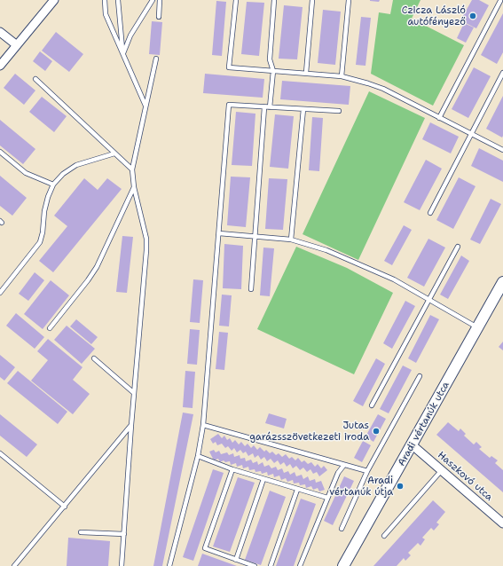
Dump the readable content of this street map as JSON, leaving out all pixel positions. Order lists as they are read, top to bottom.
{
  "streets": {
    "street": ["Aradi vértanúk utca", "Haszkovó utca"]
  },
  "crossings": [
    ["Aradi vértanúk utca", "Haszkovó utca"]
  ],
  "places": ["Czicza László autófényező", "Jutas garázsszövetkezeti iroda", "Aradi vértanúk útja"]
}
